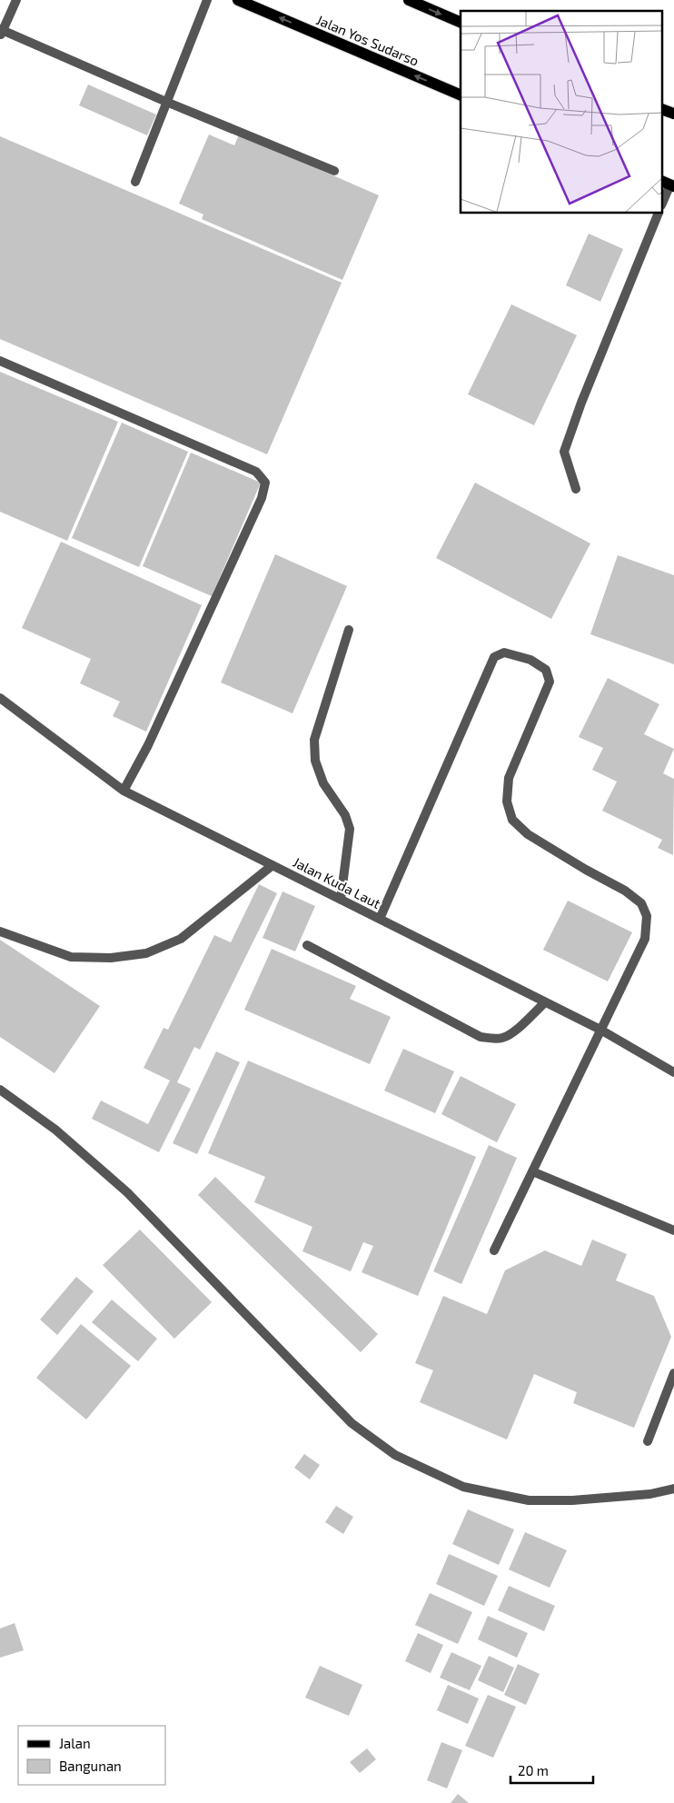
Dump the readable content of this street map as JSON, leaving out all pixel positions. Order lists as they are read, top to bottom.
{
  "streets": {
    "main road": ["Jalan Yos Sudarso"],
    "lane": ["Jalan Kuda Laut"]
  },
  "one_way": ["Jalan Yos Sudarso"],
  "legend": ["Jalan", "Bangunan"],
  "scale_bar": "20 m"
}
